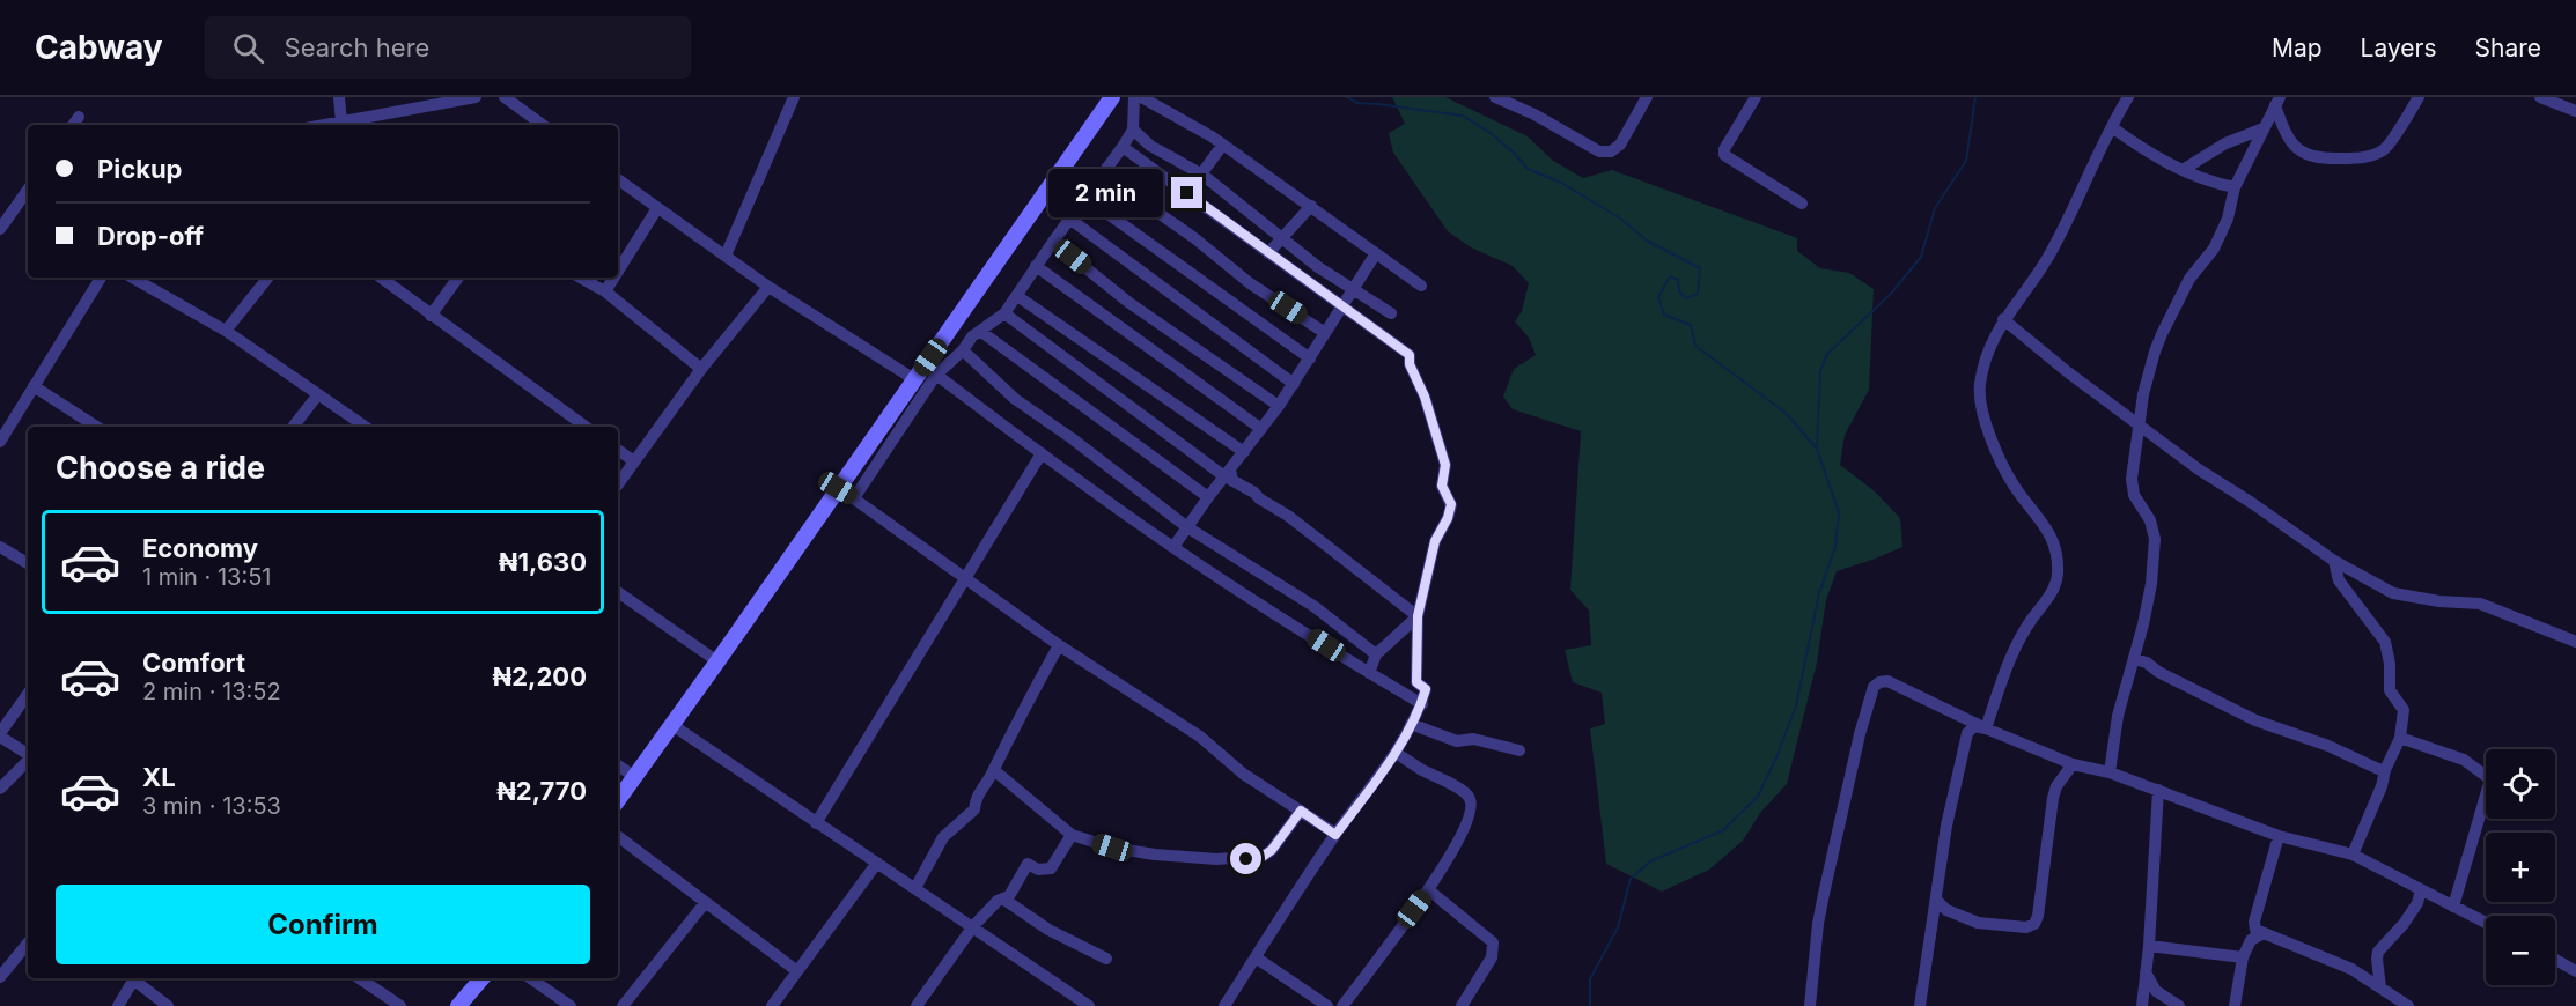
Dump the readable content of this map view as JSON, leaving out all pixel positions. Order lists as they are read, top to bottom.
{
  "page": {
    "header": "Cabway",
    "search": "Search here",
    "nav": ["Map", "Layers", "Share"],
    "banner": ["Pickup", "Drop-off"],
    "bubble": "2 min",
    "heading": "Choose a ride",
    "list": [
      {
        "name": "Economy",
        "note": "1 min · 13:51",
        "value": "₦1,630"
      },
      {
        "name": "Comfort",
        "note": "2 min · 13:52",
        "value": "₦2,200"
      },
      {
        "name": "XL",
        "note": "3 min · 13:53",
        "value": "₦2,770"
      }
    ],
    "map_buttons": ["+", "−"],
    "buttons": "Confirm"
  }
}
